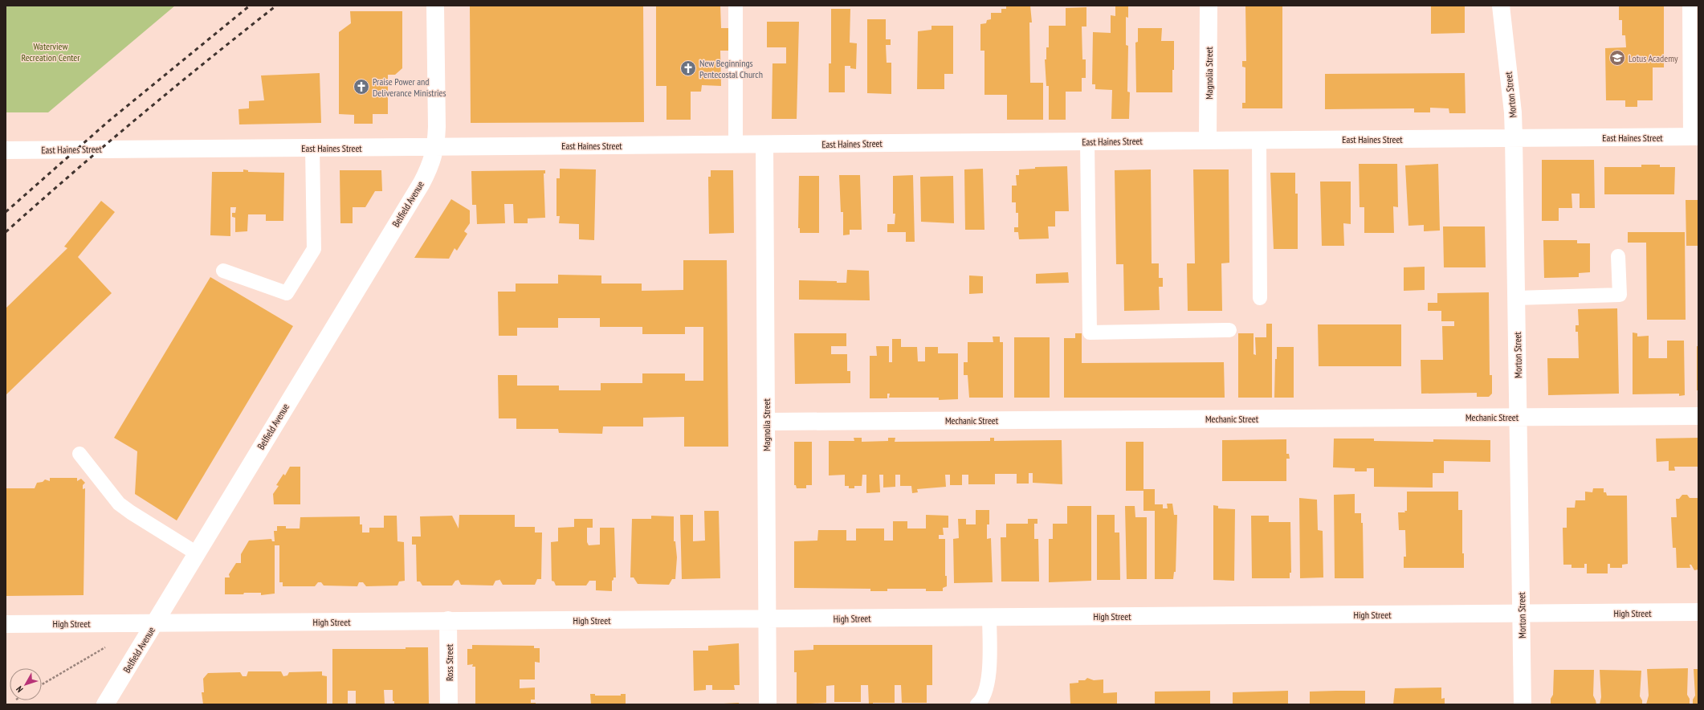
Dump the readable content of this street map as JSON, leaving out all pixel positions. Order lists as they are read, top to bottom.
{
  "streets": {
    "street": [
      "Magnolia Street",
      "Morton Street",
      "East Haines Street",
      "Belfield Avenue",
      "Mechanic Street",
      "High Street",
      "Ross Street"
    ]
  },
  "crossings": [
    ["Magnolia Street", "East Haines Street"],
    ["Magnolia Street", "Mechanic Street"],
    ["Magnolia Street", "High Street"],
    ["Morton Street", "East Haines Street"],
    ["Morton Street", "Mechanic Street"],
    ["Morton Street", "High Street"],
    ["East Haines Street", "Belfield Avenue"],
    ["Belfield Avenue", "High Street"],
    ["High Street", "Ross Street"]
  ],
  "parks": ["Waterview Recreation Center"],
  "places": {
    "school or university": ["Lotus Academy"],
    "church": ["New Beginnings Pentecostal Church", "Praise Power and Deliverance Ministries"]
  },
  "north": "bottom left"
}
